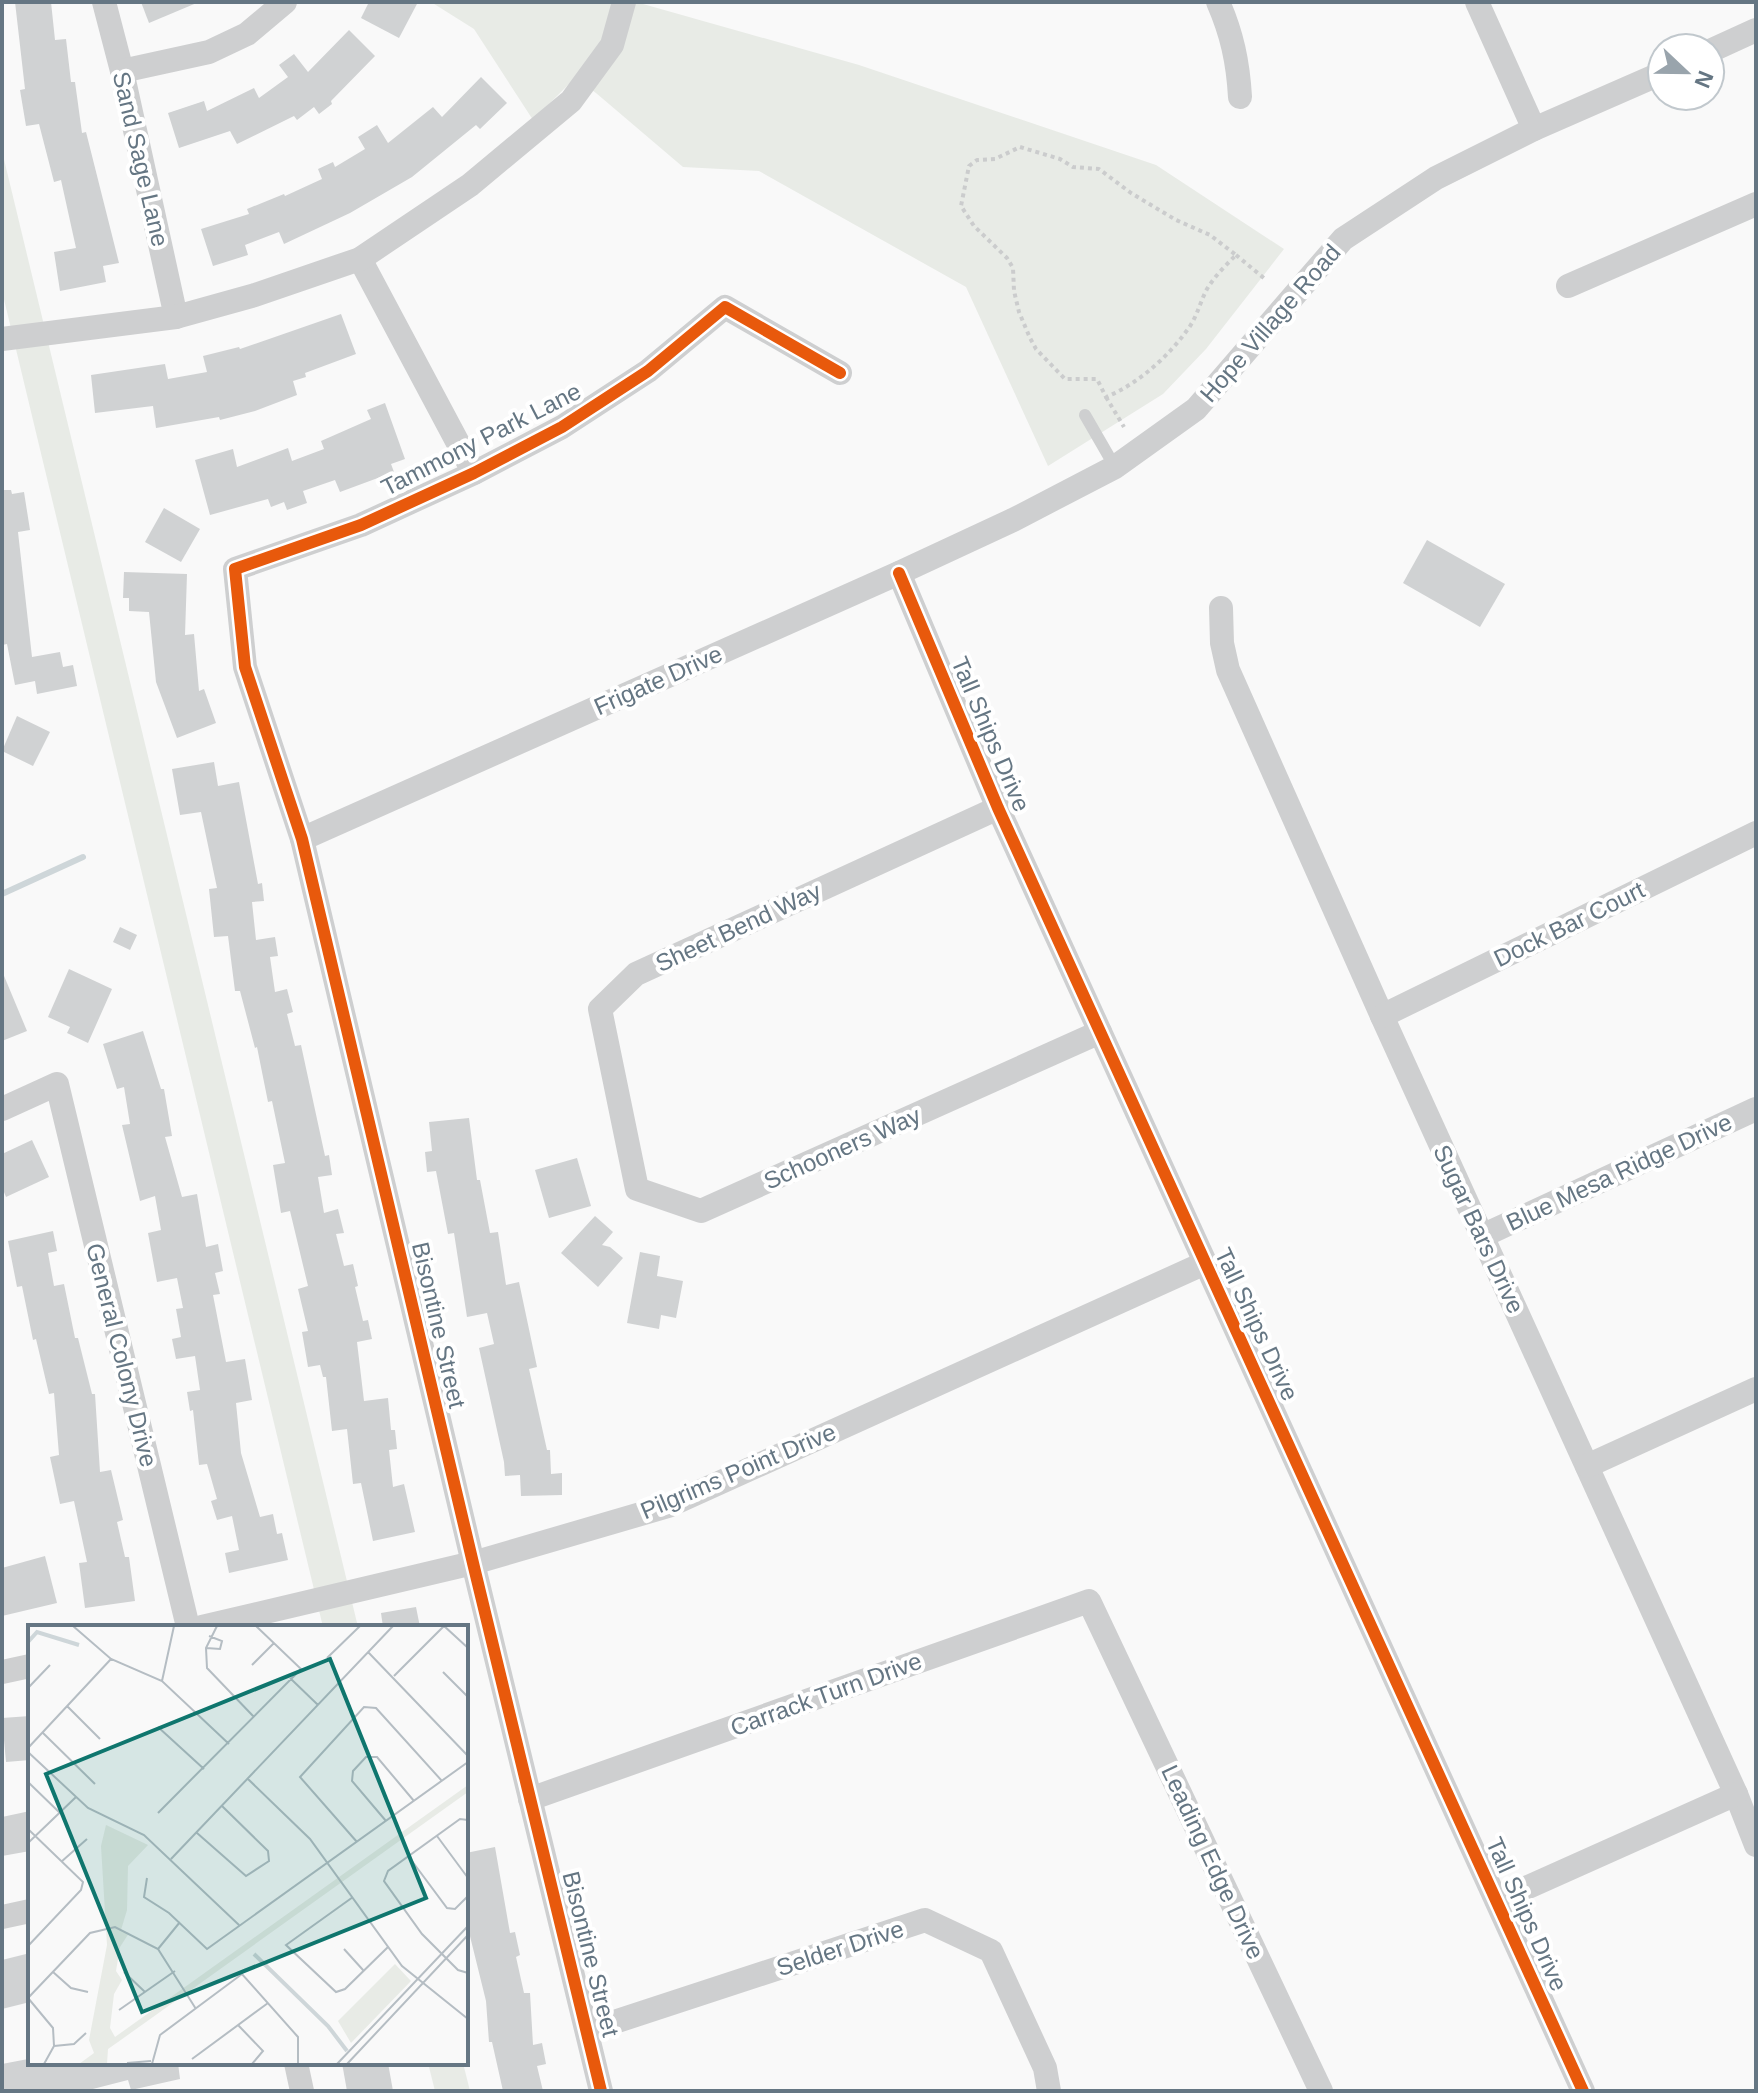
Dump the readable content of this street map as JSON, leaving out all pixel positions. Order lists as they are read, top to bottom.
{
  "streets": {
    "street": [
      "Sand Sage Lane",
      "Hope Village Road",
      "Tammony Park Lane",
      "Frigate Drive",
      "Tall Ships Drive",
      "Dock Bar Court",
      "Sheet Bend Way",
      "Schooners Way",
      "Blue Mesa Ridge Drive",
      "Sugar Bars Drive",
      "Bisontine Street",
      "General Colony Drive",
      "Pilgrims Point Drive",
      "Carrack Turn Drive",
      "Leading Edge Drive",
      "Selder Drive"
    ]
  },
  "crossings": [
    ["Hope Village Road", "Frigate Drive"],
    ["Tammony Park Lane", "Bisontine Street"],
    ["Frigate Drive", "Tall Ships Drive"],
    ["Frigate Drive", "Bisontine Street"],
    ["Tall Ships Drive", "Sheet Bend Way"],
    ["Tall Ships Drive", "Schooners Way"],
    ["Tall Ships Drive", "Pilgrims Point Drive"],
    ["Dock Bar Court", "Sugar Bars Drive"],
    ["Sheet Bend Way", "Schooners Way"],
    ["Blue Mesa Ridge Drive", "Sugar Bars Drive"],
    ["Bisontine Street", "Pilgrims Point Drive"],
    ["Bisontine Street", "Carrack Turn Drive"],
    ["Bisontine Street", "Selder Drive"],
    ["Carrack Turn Drive", "Leading Edge Drive"]
  ],
  "north": "right"
}
